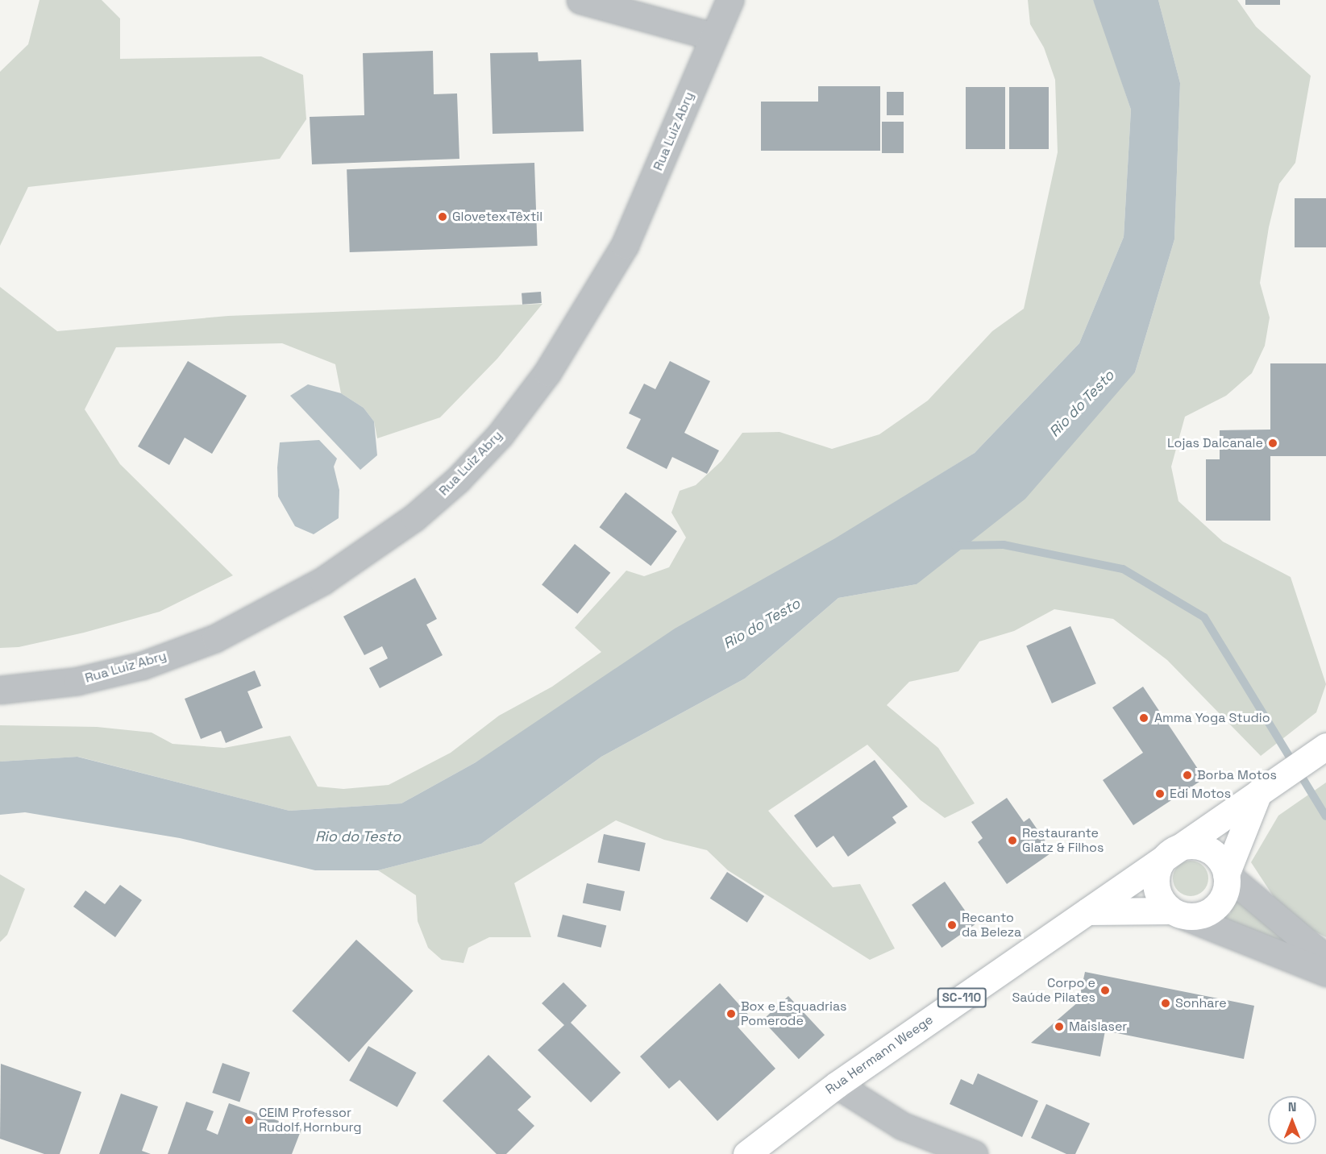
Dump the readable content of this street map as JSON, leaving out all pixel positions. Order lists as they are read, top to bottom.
{
  "streets": {
    "main road": ["SC-110", "Rua Hermann Weege"],
    "street": ["Rua Luiz Abry"]
  },
  "water": ["Rio do Testo"],
  "places": [
    "Glovetex Têxtil",
    "Lojas Dalcanale",
    "Amma Yoga Studio",
    "Borba Motos",
    "Edi Motos",
    "Restaurante Glatz & Filhos",
    "Recanto da Beleza",
    "Corpo e Saúde Pilates",
    "Sonhare",
    "Box e Esquadrias Pomerode",
    "Maislaser",
    "CEIM Professor Rudolf Hornburg"
  ],
  "north": "top"
}
